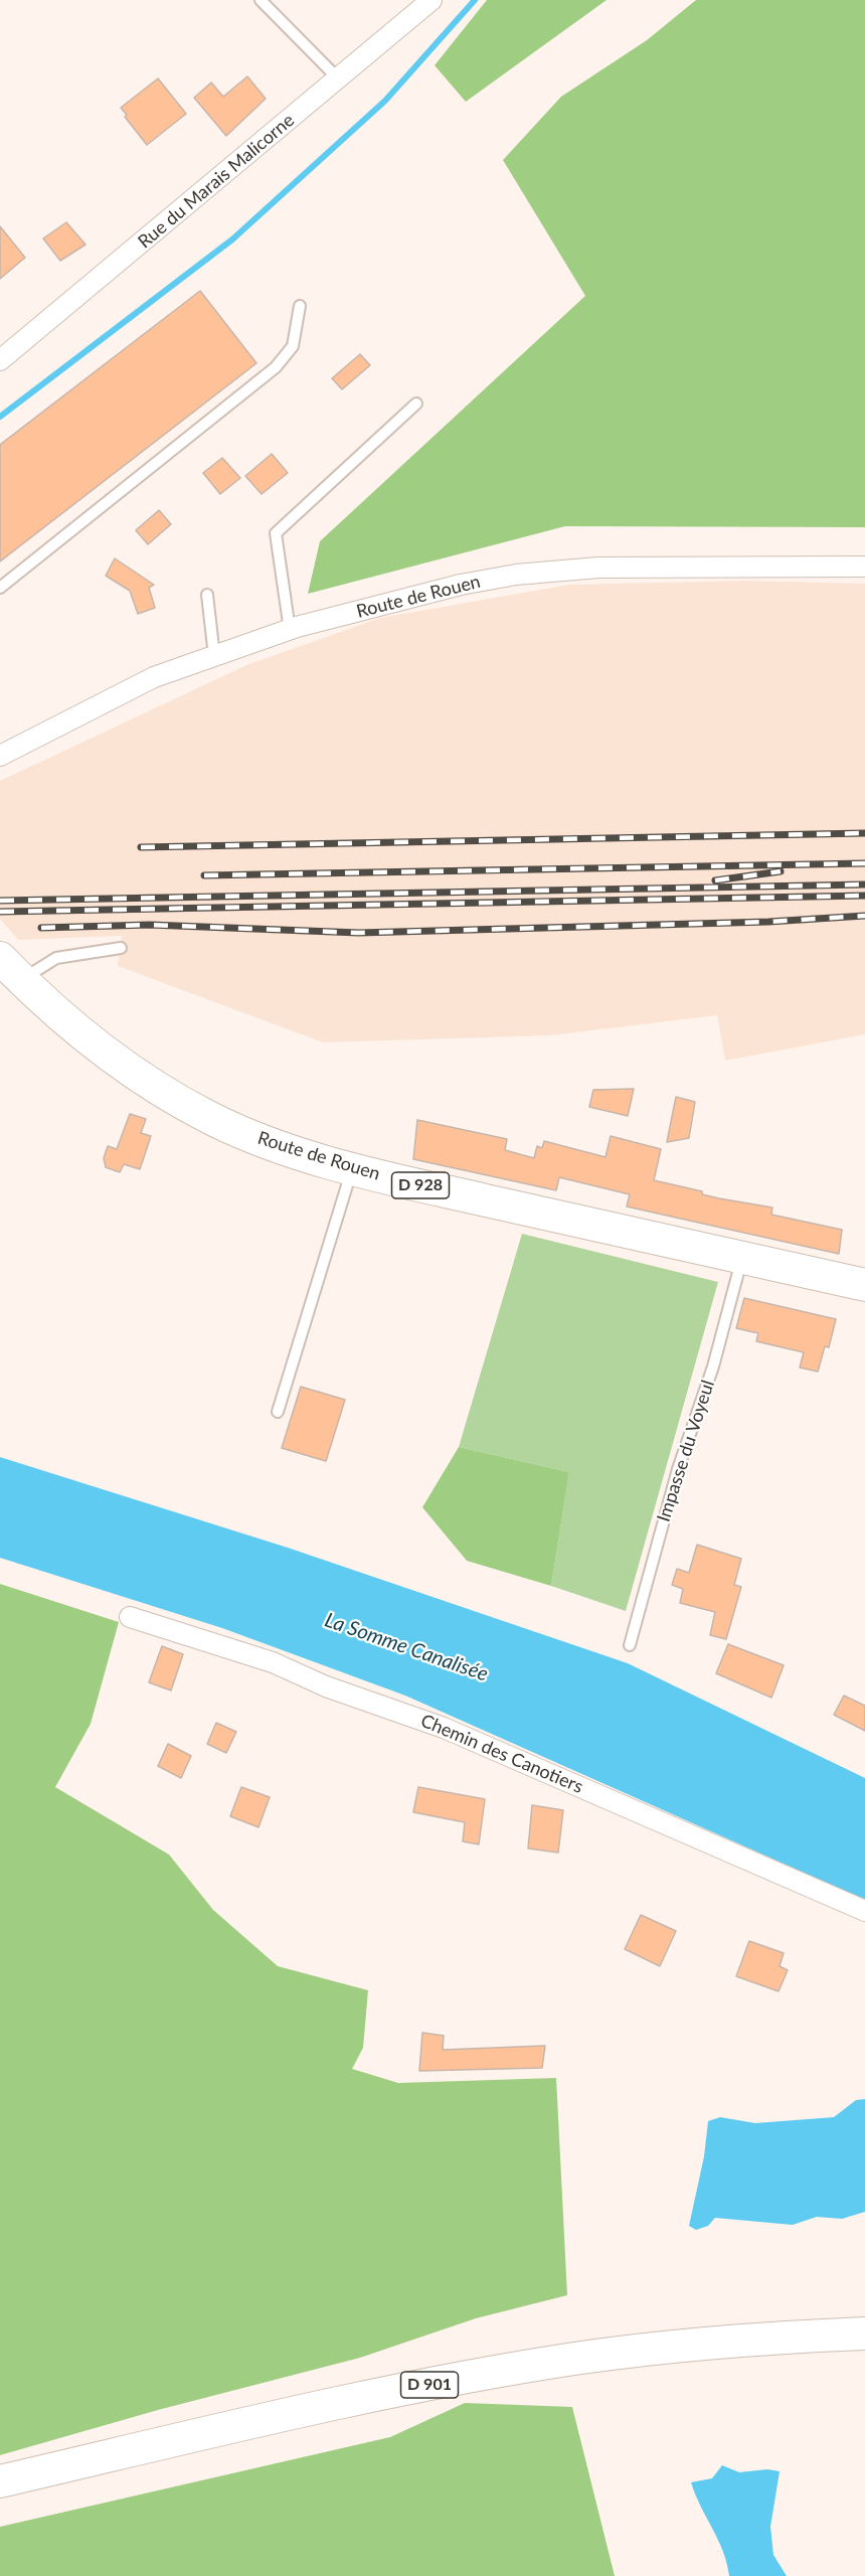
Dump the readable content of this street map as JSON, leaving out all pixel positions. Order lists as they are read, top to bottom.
{
  "streets": {
    "main road": ["Route de Rouen", "D 928", "D 901"],
    "street": ["Rue du Marais Malicorne", "Chemin des Canotiers"],
    "lane": ["Impasse du Voyeul"]
  },
  "crossings": [
    ["Route de Rouen", "Impasse du Voyeul"]
  ],
  "water": ["La Somme Canalisée"]
}
